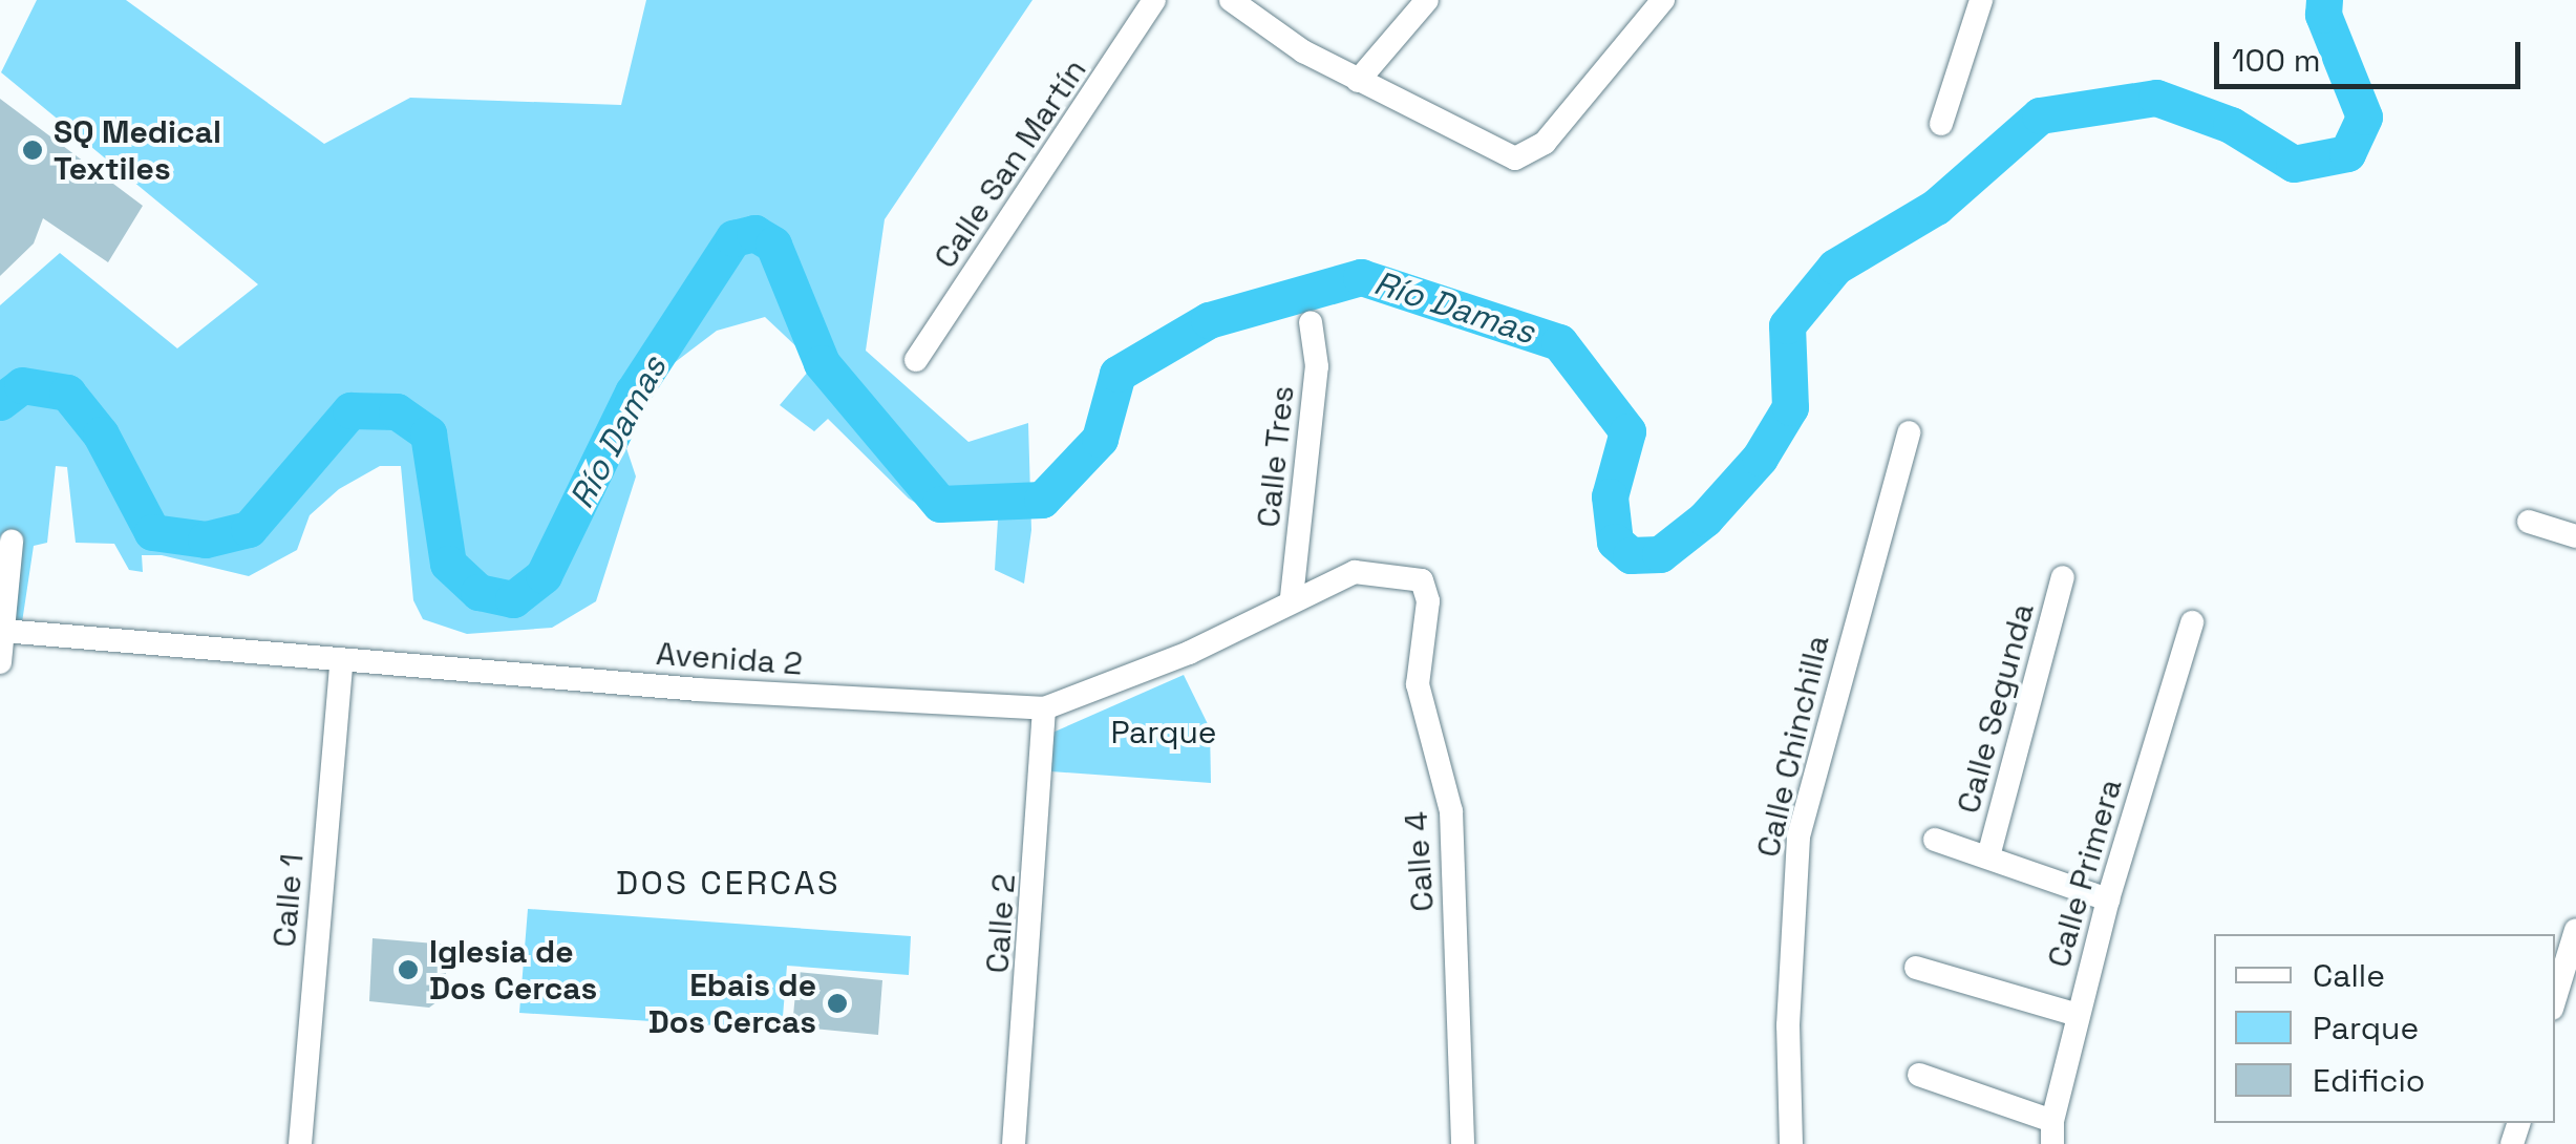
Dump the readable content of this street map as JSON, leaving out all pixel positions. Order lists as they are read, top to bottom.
{
  "streets": {
    "street": [
      "Calle San Martín",
      "Calle Tres",
      "Avenida 2",
      "Calle Segunda",
      "Calle Chinchilla",
      "Calle 4",
      "Calle Primera",
      "Calle 1",
      "Calle 2"
    ]
  },
  "crossings": [
    ["Calle Tres", "Avenida 2"],
    ["Avenida 2", "Calle 4"],
    ["Avenida 2", "Calle 1"],
    ["Avenida 2", "Calle 2"]
  ],
  "districts": ["DOS CERCAS"],
  "water": ["Río Damas"],
  "parks": ["Parque"],
  "places": ["SQ Medical Textiles", "Iglesia de Dos Cercas", "Ebais de Dos Cercas"],
  "legend": ["Calle", "Parque", "Edificio"],
  "scale_bar": "100 m"
}
